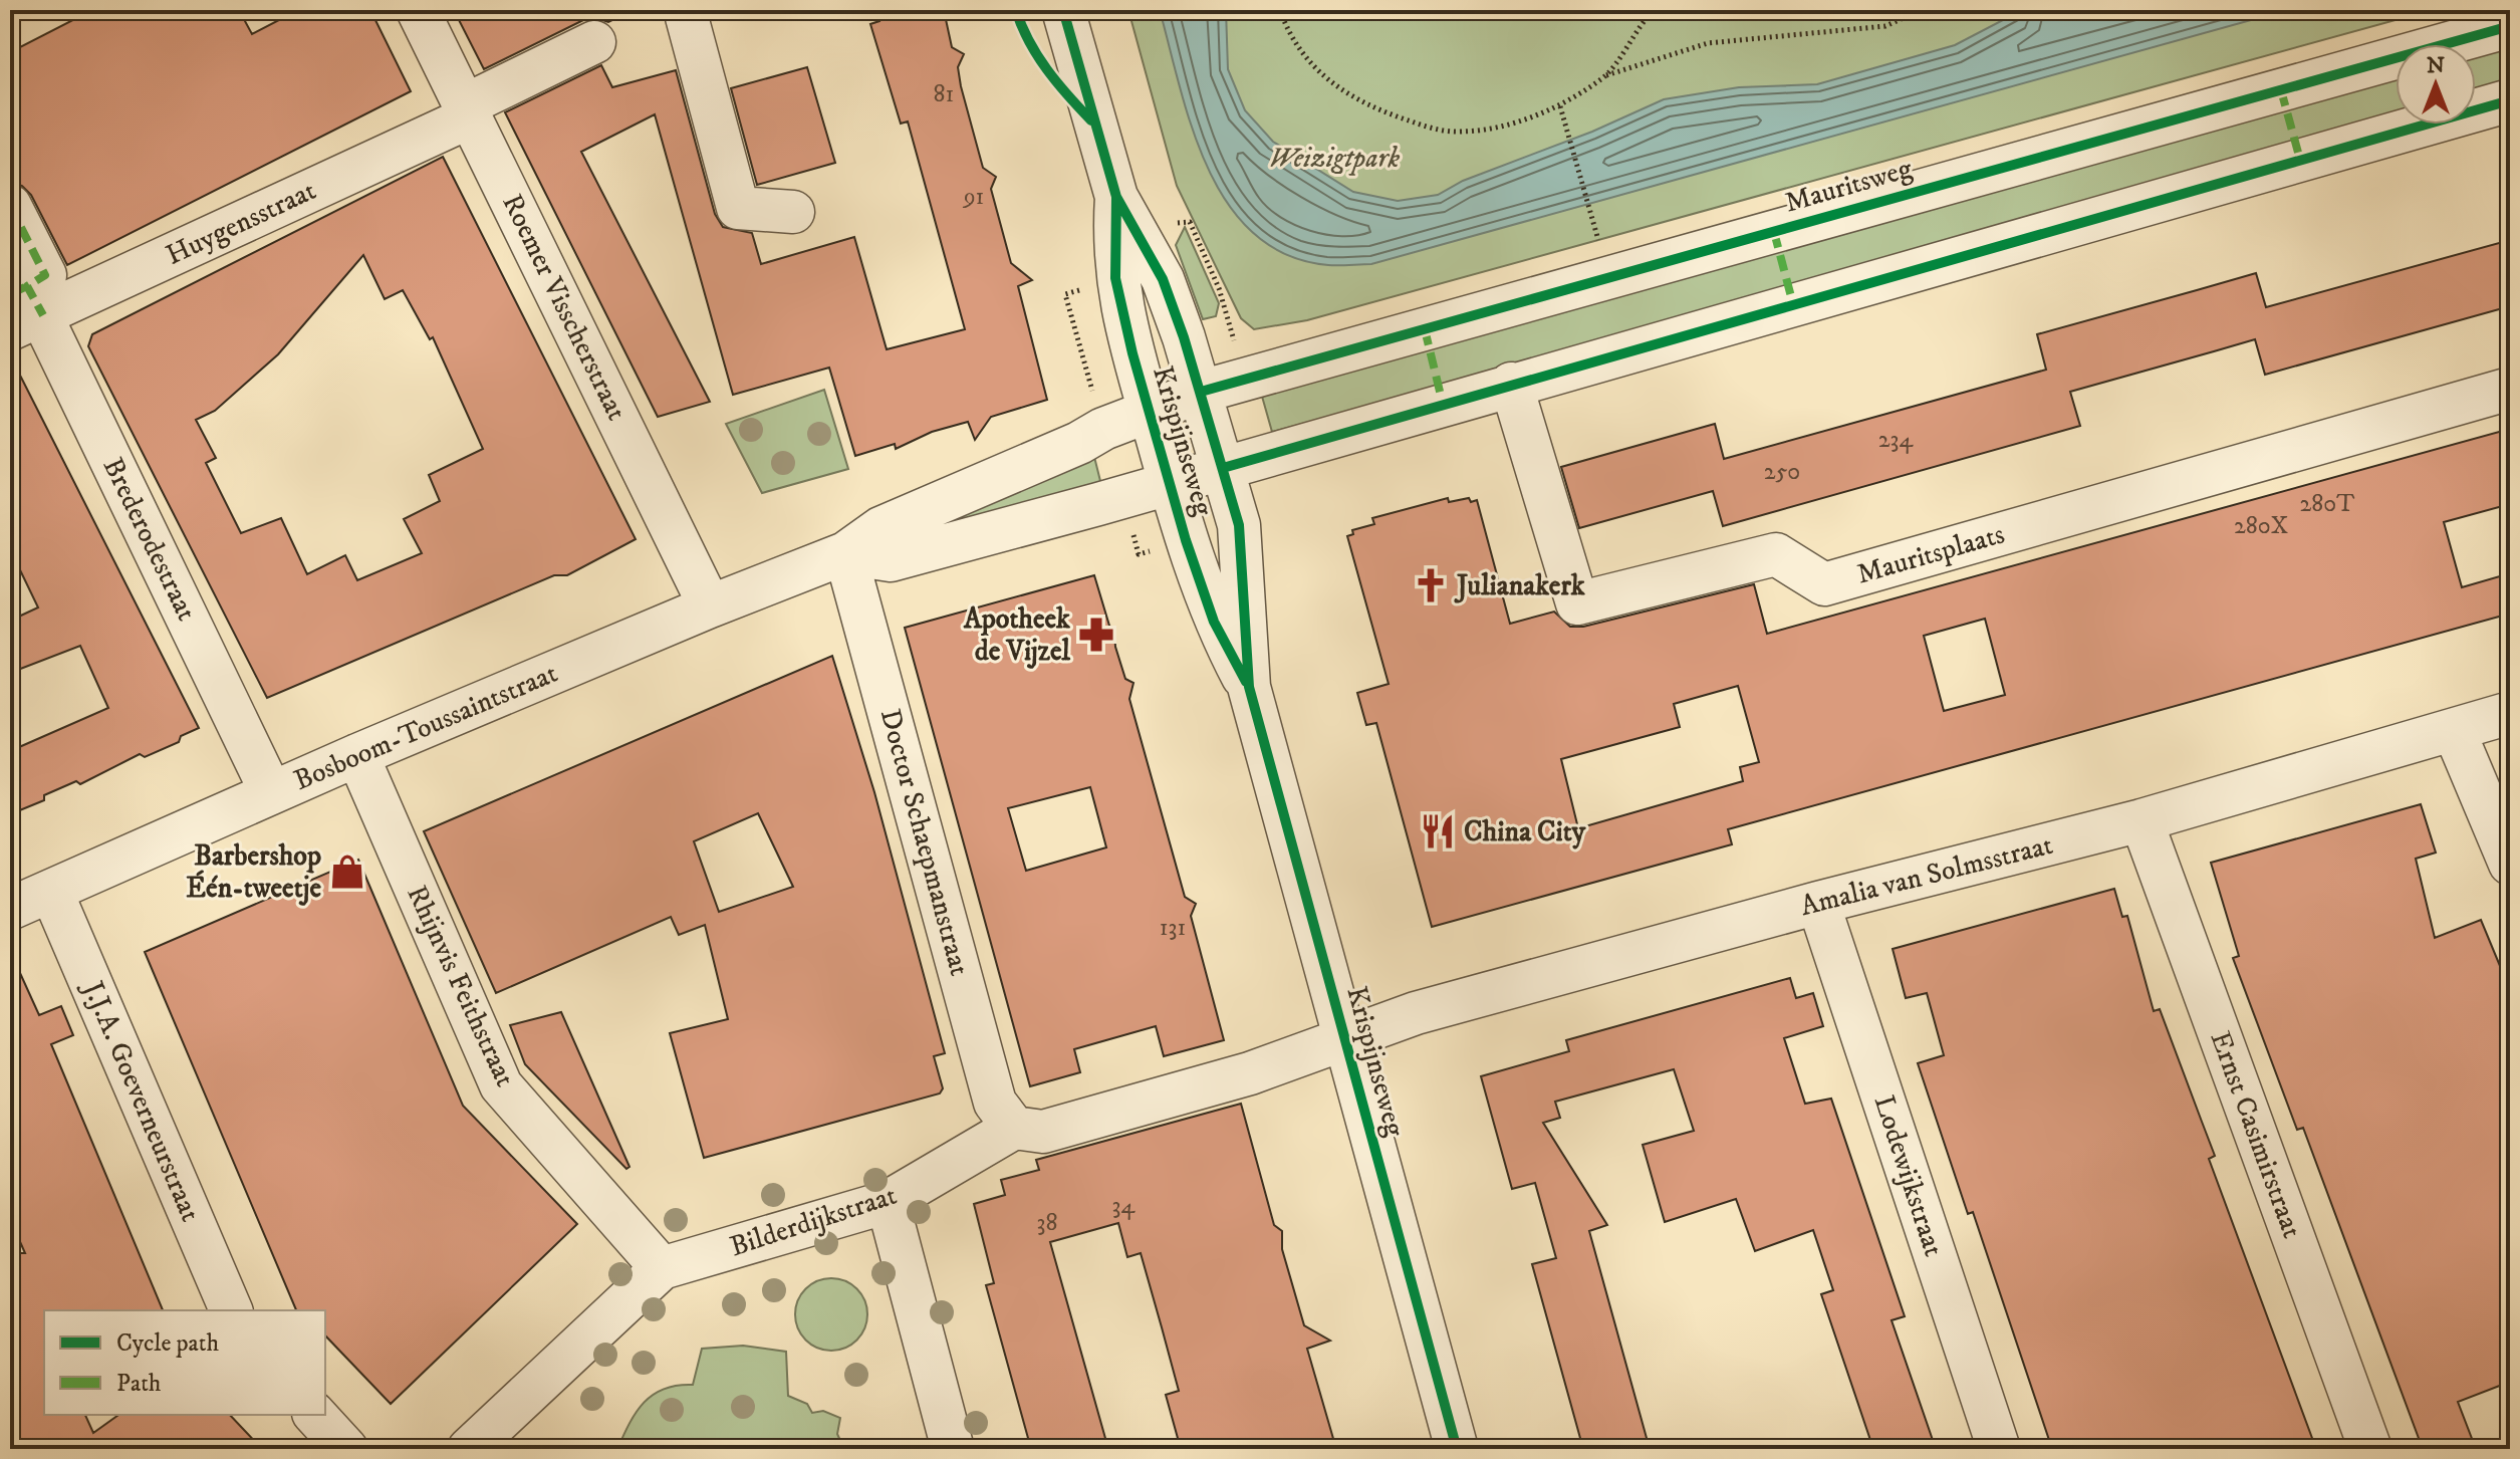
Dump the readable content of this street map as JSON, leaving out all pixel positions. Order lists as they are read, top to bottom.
{
  "streets": {
    "street": [
      "Mauritsweg",
      "Huygensstraat",
      "Roemer Visscherstraat",
      "Krispijnseweg",
      "Brederodestraat",
      "Mauritsplaats",
      "Bosboom-Toussaintstraat",
      "Doctor Schaepmanstraat",
      "Amalia van Solmsstraat",
      "Rhijnvis Feithstraat",
      "J.J.A. Goeverneurstraat",
      "Ernst Casimirstraat",
      "Lodewijkstraat",
      "Bilderdijkstraat"
    ]
  },
  "crossings": [
    ["Mauritsweg", "Krispijnseweg"],
    ["Mauritsweg", "Bosboom-Toussaintstraat"],
    ["Huygensstraat", "Roemer Visscherstraat"],
    ["Huygensstraat", "Brederodestraat"],
    ["Roemer Visscherstraat", "Bosboom-Toussaintstraat"],
    ["Krispijnseweg", "Bosboom-Toussaintstraat"],
    ["Krispijnseweg", "Amalia van Solmsstraat"],
    ["Brederodestraat", "Bosboom-Toussaintstraat"],
    ["Bosboom-Toussaintstraat", "Doctor Schaepmanstraat"],
    ["Bosboom-Toussaintstraat", "Rhijnvis Feithstraat"],
    ["Bosboom-Toussaintstraat", "J.J.A. Goeverneurstraat"],
    ["Doctor Schaepmanstraat", "Bilderdijkstraat"],
    ["Amalia van Solmsstraat", "Ernst Casimirstraat"],
    ["Amalia van Solmsstraat", "Lodewijkstraat"],
    ["Rhijnvis Feithstraat", "Bilderdijkstraat"]
  ],
  "parks": ["Weizigtpark"],
  "places": {
    "church": ["Julianakerk"],
    "pharmacy": ["Apotheek de Vijzel"],
    "restaurant": ["China City"],
    "shop": ["Barbershop Één-tweetje"]
  },
  "house_numbers": [
    "81",
    "91",
    "234",
    "250",
    "280T",
    "280X",
    "131",
    "34",
    "38"
  ],
  "legend": ["Cycle path", "Path"],
  "north": "top"
}
